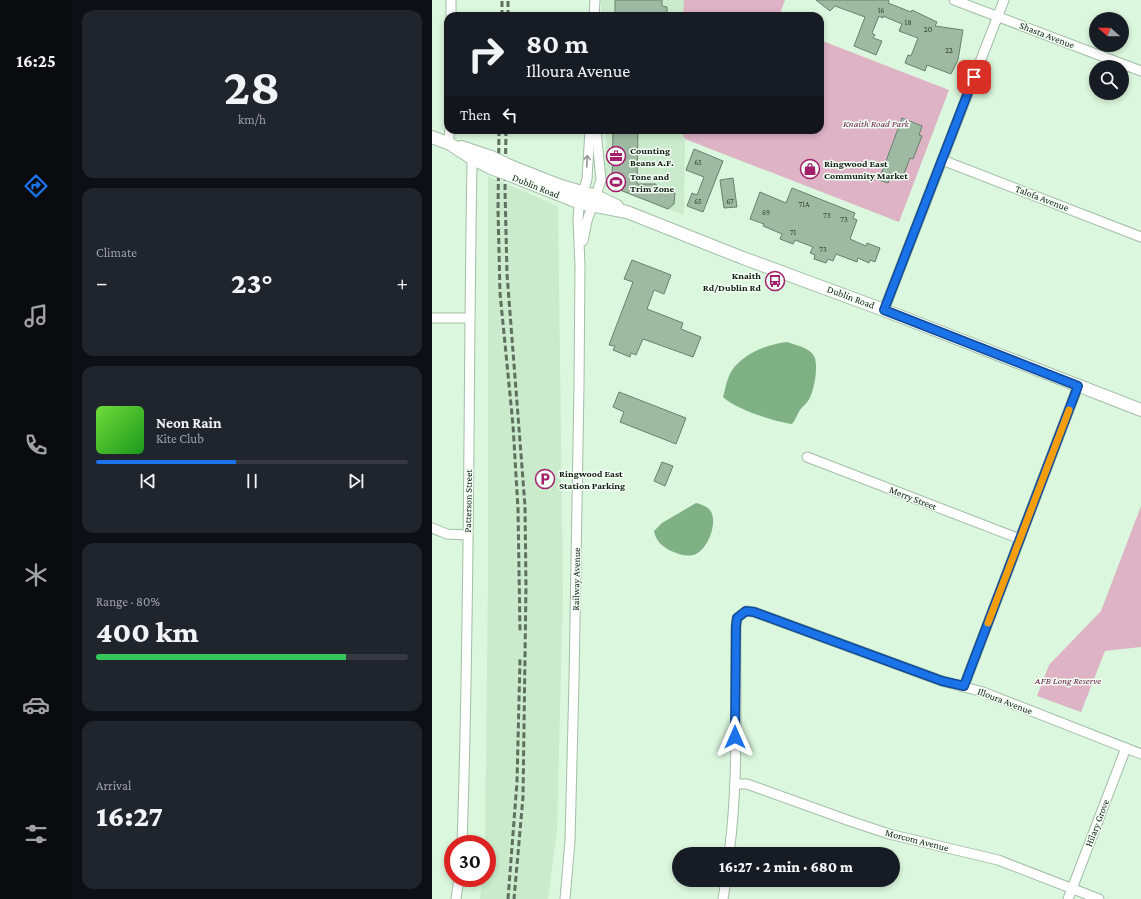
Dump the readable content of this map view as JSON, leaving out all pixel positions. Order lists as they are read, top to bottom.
{
  "streets": {
    "main road": ["Dublin Road"],
    "street": [
      "Shasta Avenue",
      "Talofa Avenue",
      "Merry Street",
      "Patterson Street",
      "Railway Avenue",
      "Illoura Avenue",
      "Hilary Grove",
      "Morcom Avenue"
    ]
  },
  "crossings": [
    ["Dublin Road", "Patterson Street"],
    ["Dublin Road", "Railway Avenue"],
    ["Illoura Avenue", "Hilary Grove"],
    ["Illoura Avenue", "Morcom Avenue"],
    ["Hilary Grove", "Morcom Avenue"]
  ],
  "parks": ["Knaith Road Park", "AFB Long Reserve"],
  "places": {
    "office": ["Counting Beans A.F."],
    "shop": ["Ringwood East Community Market"],
    "sports": ["Tone and Trim Zone"],
    "bus stop": ["Knaith Rd/Dublin Rd"],
    "parking": ["Ringwood East Station Parking"]
  },
  "house_numbers": [
    "16",
    "18",
    "20",
    "22",
    "65",
    "65",
    "67",
    "71A",
    "69",
    "73",
    "73",
    "71",
    "73"
  ],
  "north": "left",
  "page": {
    "tabs": "16:25",
    "tile": [
      ["28", "km/h"],
      "Climate",
      ["Range · 80%", "400 km"],
      ["Arrival", "16:27"]
    ],
    "turn": ["80 m", "Illoura Avenue"],
    "then": "Then",
    "heat": ["−", "23°", "+"],
    "song": ["Neon Rain", "Kite Club"],
    "limit": "30",
    "trip": "16:27 · 2 min · 680 m"
  }
}
